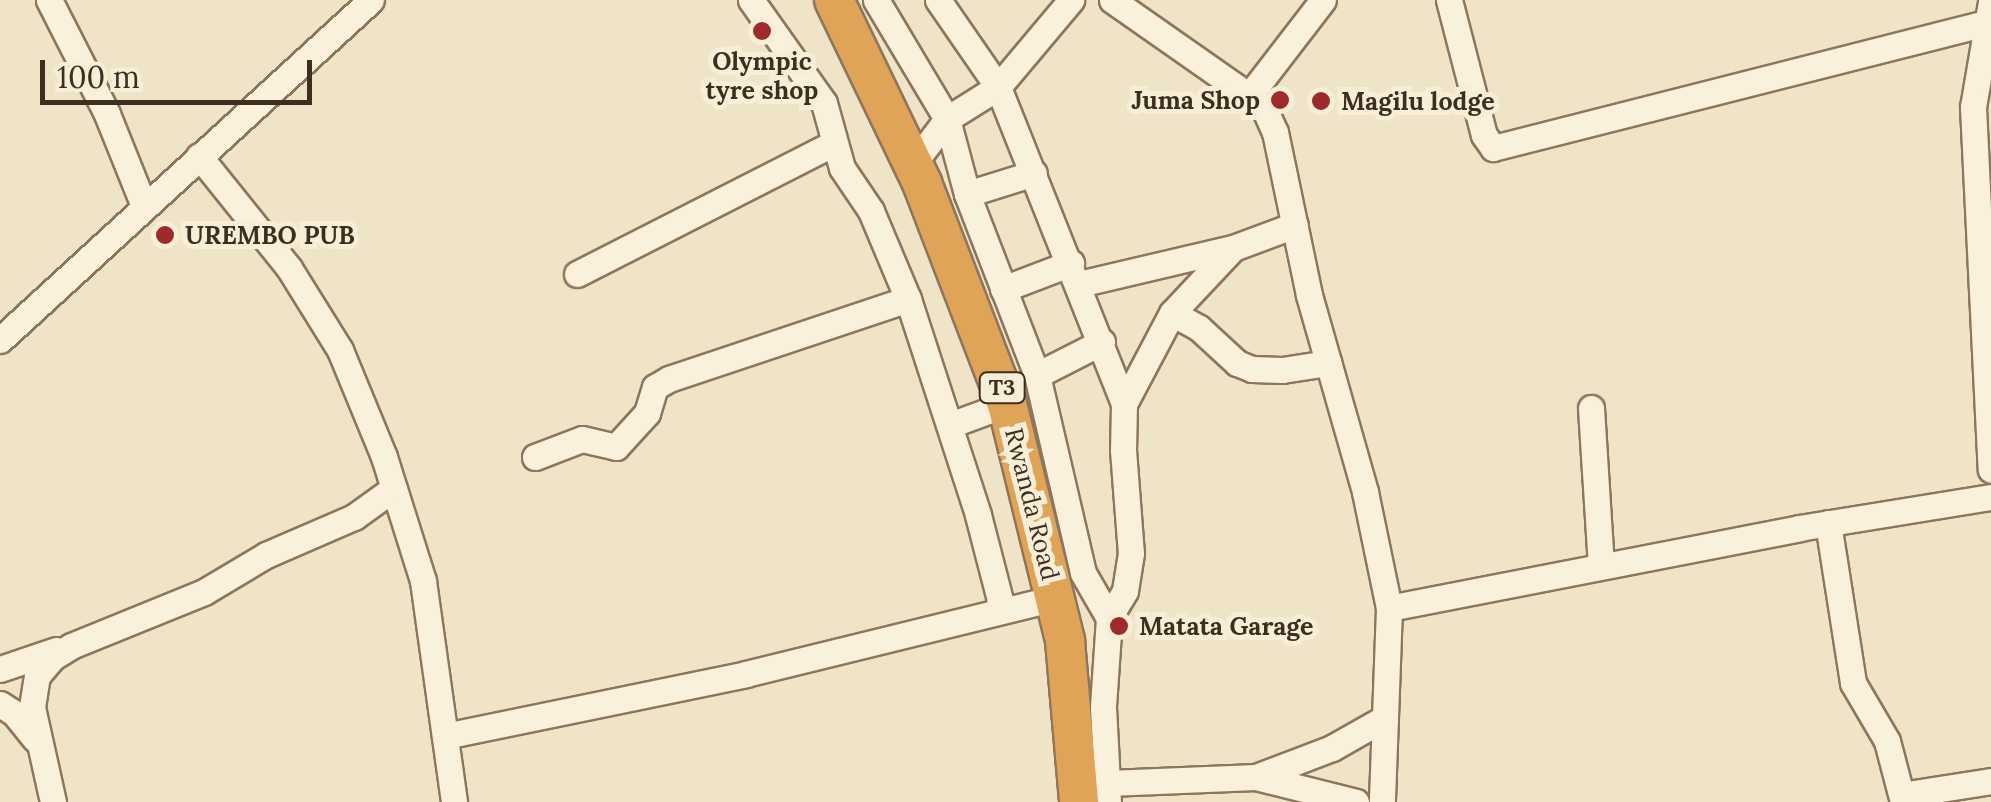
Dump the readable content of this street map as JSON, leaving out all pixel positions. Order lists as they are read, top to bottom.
{
  "streets": {
    "highway": ["T3", "Rwanda Road"]
  },
  "places": [
    "Olympic tyre shop",
    "Juma Shop",
    "Magilu lodge",
    "UREMBO PUB",
    "Matata Garage"
  ],
  "scale_bar": "100 m"
}
